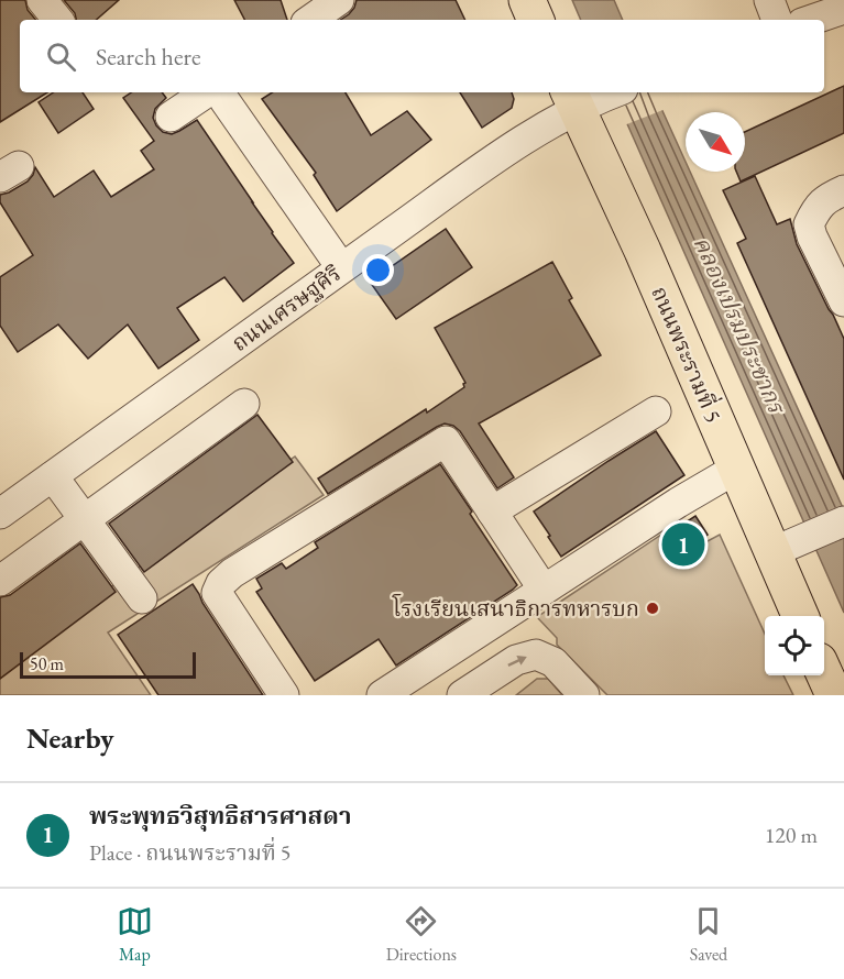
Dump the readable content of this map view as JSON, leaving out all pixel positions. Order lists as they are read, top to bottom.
{
  "streets": {
    "main road": ["ถนนพระรามที่ 5"],
    "street": ["ถนนเศรษฐศิริ"]
  },
  "crossings": [
    ["ถนนเศรษฐศิริ", "ถนนพระรามที่ 5"]
  ],
  "water": ["คลองเปรมประชากร"],
  "places": ["โรงเรียนเสนาธิการทหารบก"],
  "scale_bar": "50 m",
  "north": "bottom right",
  "page": {
    "search": "Search here",
    "pins": "1",
    "scale": "50 m",
    "heading": "Nearby",
    "list": [
      {
        "mark": "1",
        "name": "พระพุทธวิสุทธิสารศาสดา",
        "note": "Place · ถนนพระรามที่ 5",
        "value": "120 m"
      }
    ],
    "nav": ["Map", "Directions", "Saved"]
  }
}
